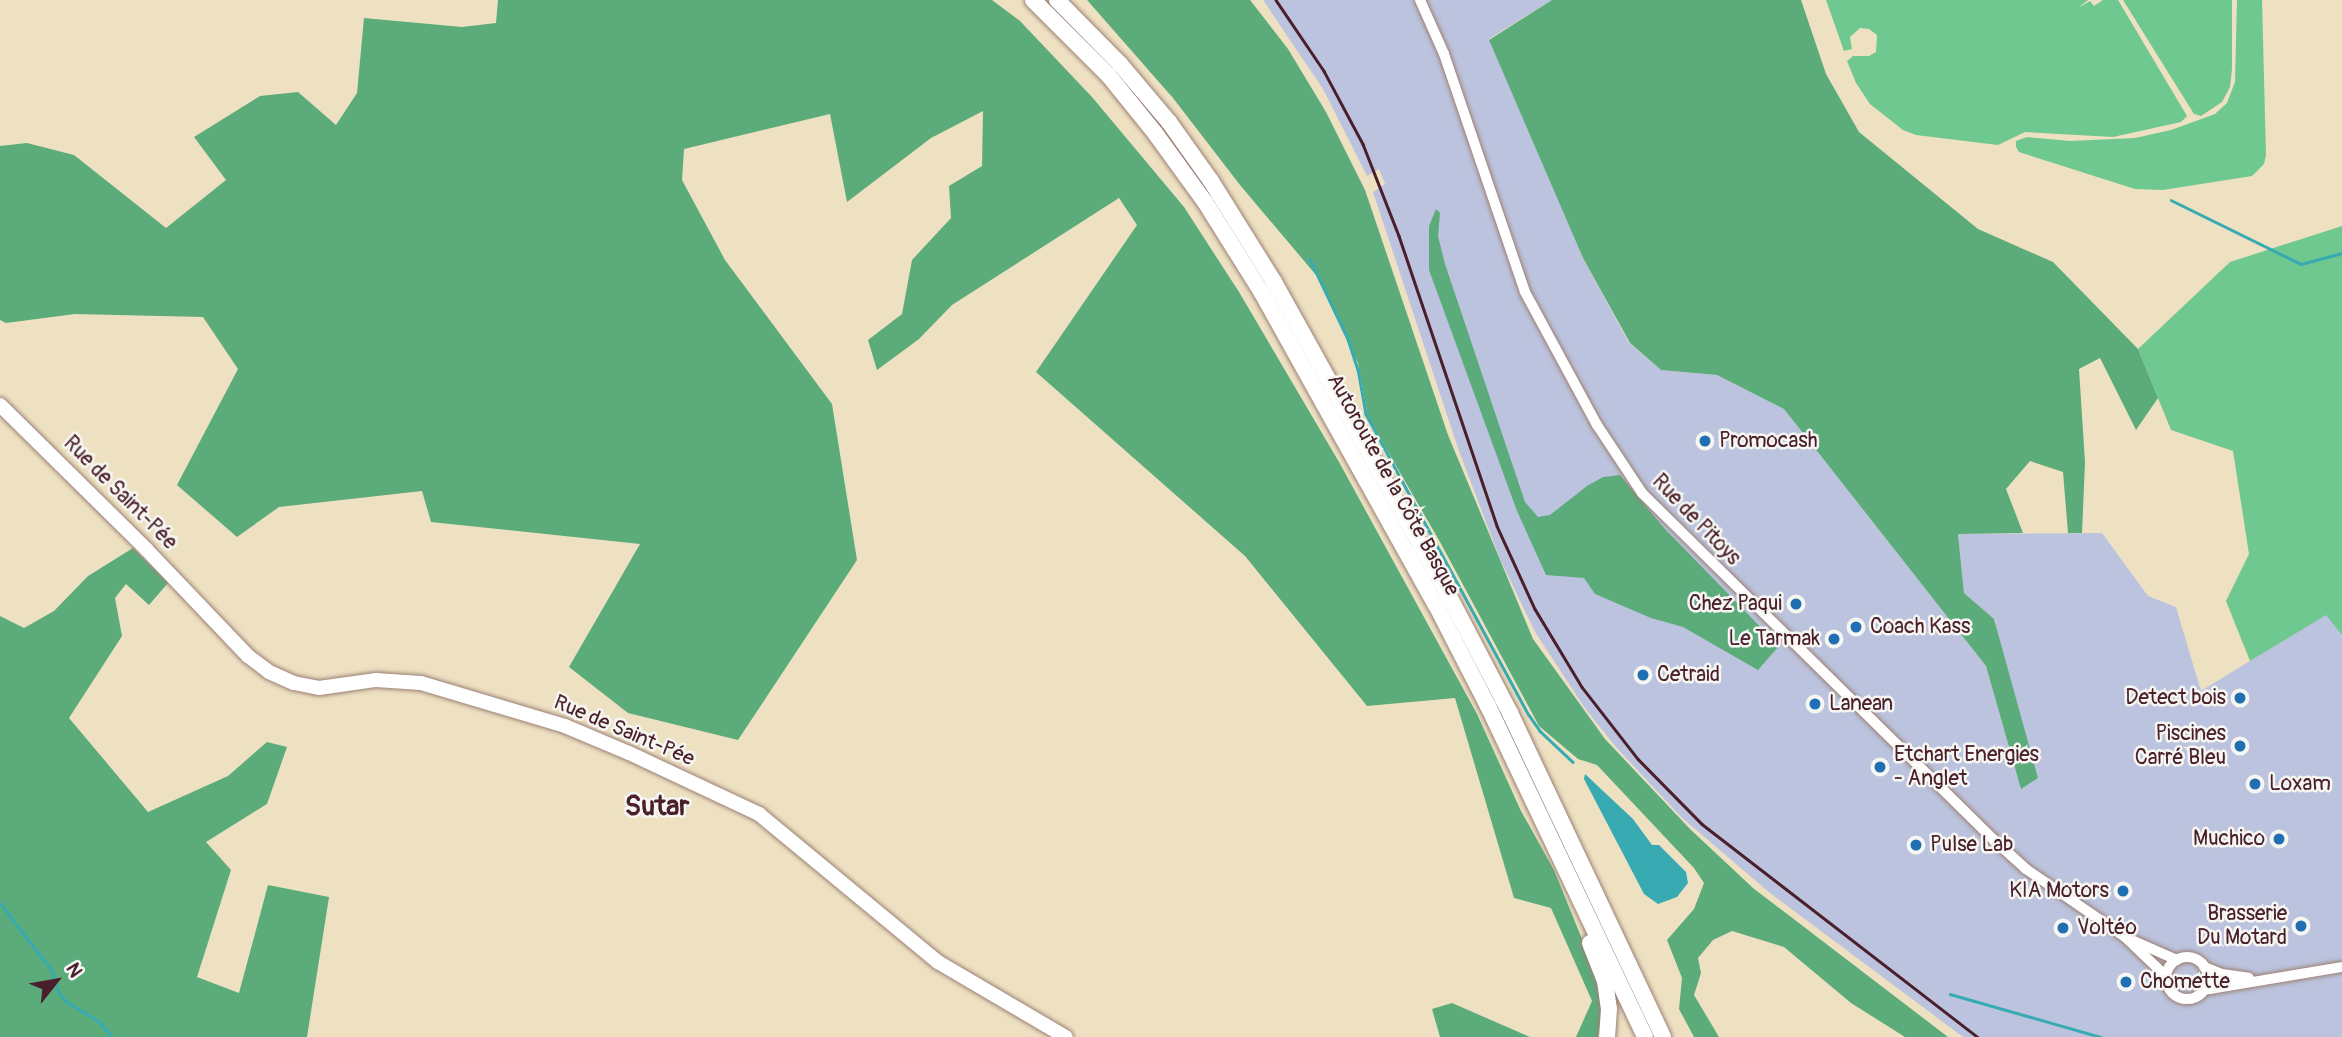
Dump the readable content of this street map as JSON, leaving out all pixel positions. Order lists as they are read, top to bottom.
{
  "streets": {
    "highway": ["Autoroute de la Côte Basque"],
    "main road": ["Rue de Saint-Pée"],
    "street": ["Rue de Pitoys"]
  },
  "districts": ["Sutar"],
  "places": [
    "Promocash",
    "Chez Paqui",
    "Coach Kass",
    "Le Tarmak",
    "Cetraid",
    "Detect bois",
    "Lanean",
    "Piscines Carré Bleu",
    "Etchart Energies - Anglet",
    "Loxam",
    "Muchico",
    "Pulse Lab",
    "KIA Motors",
    "Brasserie Du Motard",
    "Voltéo",
    "Chomette"
  ],
  "north": "top right"
}
